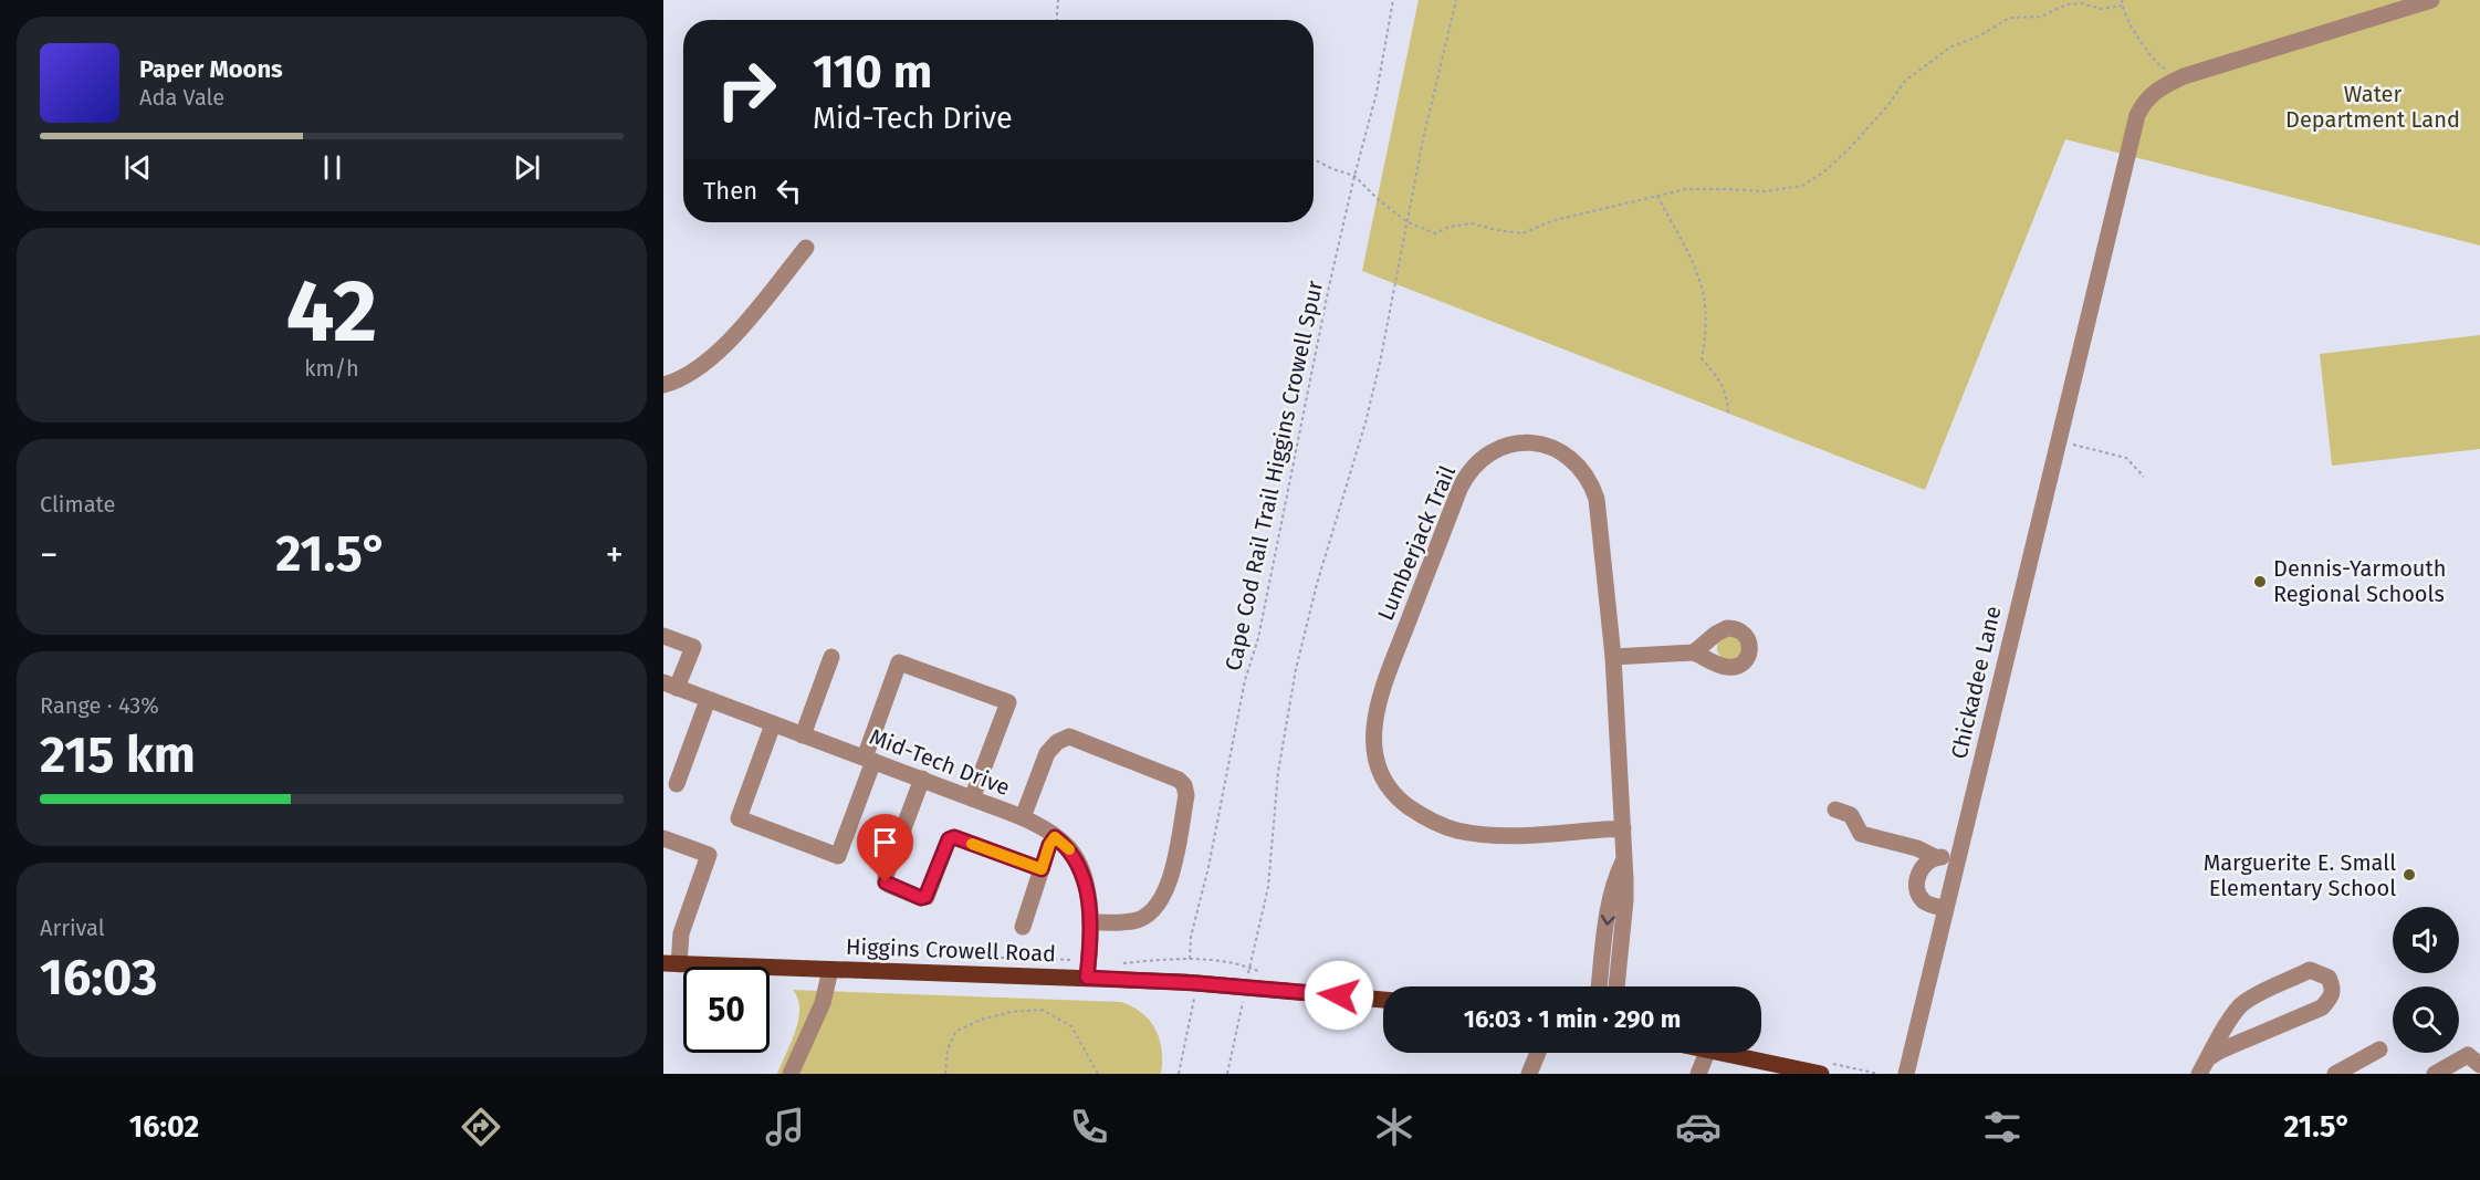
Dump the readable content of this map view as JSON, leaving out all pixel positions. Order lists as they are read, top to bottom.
{
  "streets": {
    "main road": ["Higgins Crowell Road"],
    "street": ["Lumberjack Trail", "Chickadee Lane", "Mid-Tech Drive"],
    "path": ["Cape Cod Rail Trail Higgins Crowell Spur"]
  },
  "crossings": [
    ["Mid-Tech Drive", "Higgins Crowell Road"]
  ],
  "parks": ["Water Department Land"],
  "places": ["Dennis-Yarmouth Regional Schools", "Marguerite E. Small Elementary School"],
  "page": {
    "turn": ["110 m", "Mid-Tech Drive"],
    "song": ["Paper Moons", "Ada Vale"],
    "then": "Then",
    "tile": [
      ["42", "km/h"],
      "Climate",
      ["Range · 43%", "215 km"],
      ["Arrival", "16:03"]
    ],
    "heat": ["−", "21.5°", "+"],
    "limit": "50",
    "trip": "16:03 · 1 min · 290 m",
    "tabs": ["16:02", "21.5°"]
  }
}
